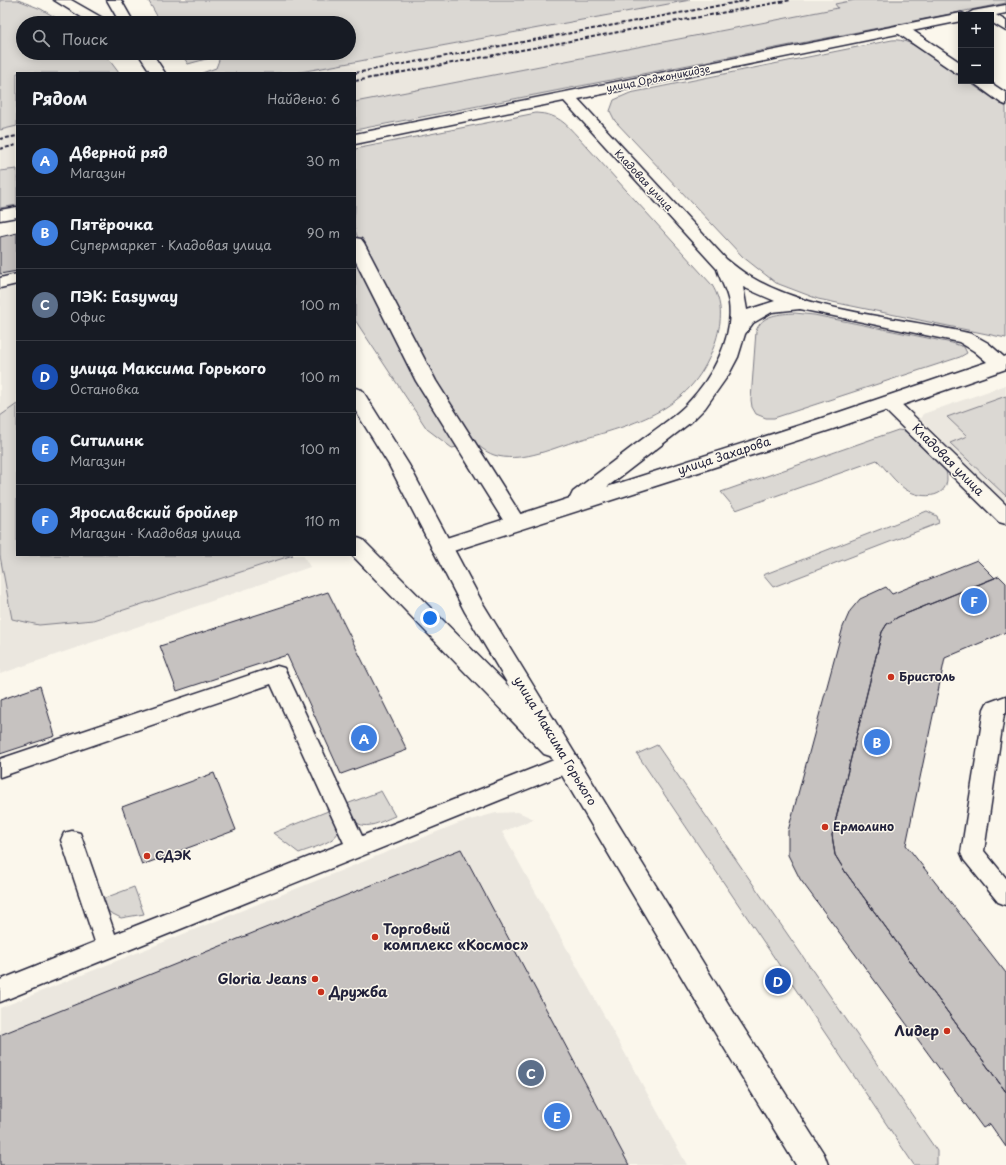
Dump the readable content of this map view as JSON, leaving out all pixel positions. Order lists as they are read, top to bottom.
{
  "streets": {
    "street": [
      "улица Орджоникидзе",
      "Кладовая улица",
      "улица Захарова",
      "улица Максима Горького"
    ]
  },
  "crossings": [
    ["улица Орджоникидзе", "Кладовая улица"],
    ["Кладовая улица", "улица Захарова"],
    ["улица Захарова", "улица Максима Горького"]
  ],
  "places": [
    "Бристоль",
    "Ермолино",
    "СДЭК",
    "Торговый комплекс «Космос»",
    "Gloria Jeans",
    "Дружба",
    "Лидер"
  ],
  "page": {
    "map_buttons": ["+", "−"],
    "search": "Поиск",
    "heading": ["Рядом", "Найдено: 6"],
    "list": [
      {
        "mark": "A",
        "name": "Дверной ряд",
        "note": "Магазин",
        "value": "30 m"
      },
      {
        "mark": "B",
        "name": "Пятёрочка",
        "note": "Супермаркет · Кладовая улица",
        "value": "90 m"
      },
      {
        "mark": "C",
        "name": "ПЭК: Easyway",
        "note": "Офис",
        "value": "100 m"
      },
      {
        "mark": "D",
        "name": "улица Максима Горького",
        "note": "Остановка",
        "value": "100 m"
      },
      {
        "mark": "E",
        "name": "Ситилинк",
        "note": "Магазин",
        "value": "100 m"
      },
      {
        "mark": "F",
        "name": "Ярославский бройлер",
        "note": "Магазин · Кладовая улица",
        "value": "110 m"
      }
    ],
    "pins": [
      "F",
      "A",
      "B",
      "D",
      "C",
      "E"
    ]
  }
}
